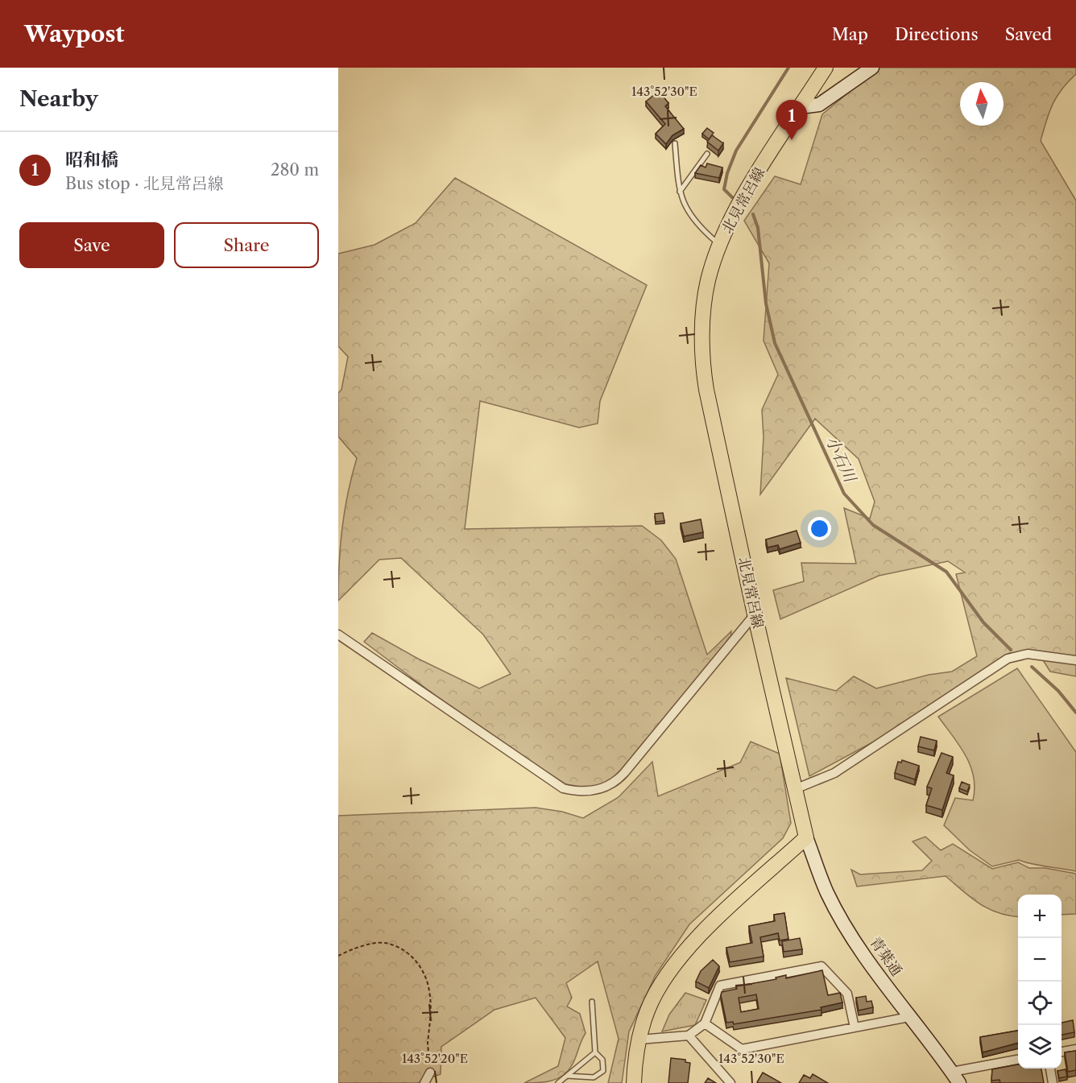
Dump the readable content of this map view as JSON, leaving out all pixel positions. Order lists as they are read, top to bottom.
{
  "streets": {
    "main road": ["北見常呂線"],
    "street": ["青葉通"]
  },
  "crossings": [
    ["北見常呂線", "青葉通"]
  ],
  "water": ["小石川"],
  "north": "top",
  "page": {
    "header": "Waypost",
    "nav": ["Map", "Directions", "Saved"],
    "heading": "Nearby",
    "pins": "1",
    "list": [
      {
        "mark": "1",
        "name": "昭和橋",
        "note": "Bus stop · 北見常呂線",
        "value": "280 m"
      }
    ],
    "buttons": ["Save", "Share"],
    "map_buttons": ["+", "−"]
  },
  "coordinates": ["143°52'30\"E", "143°52'20\"E"]
}
